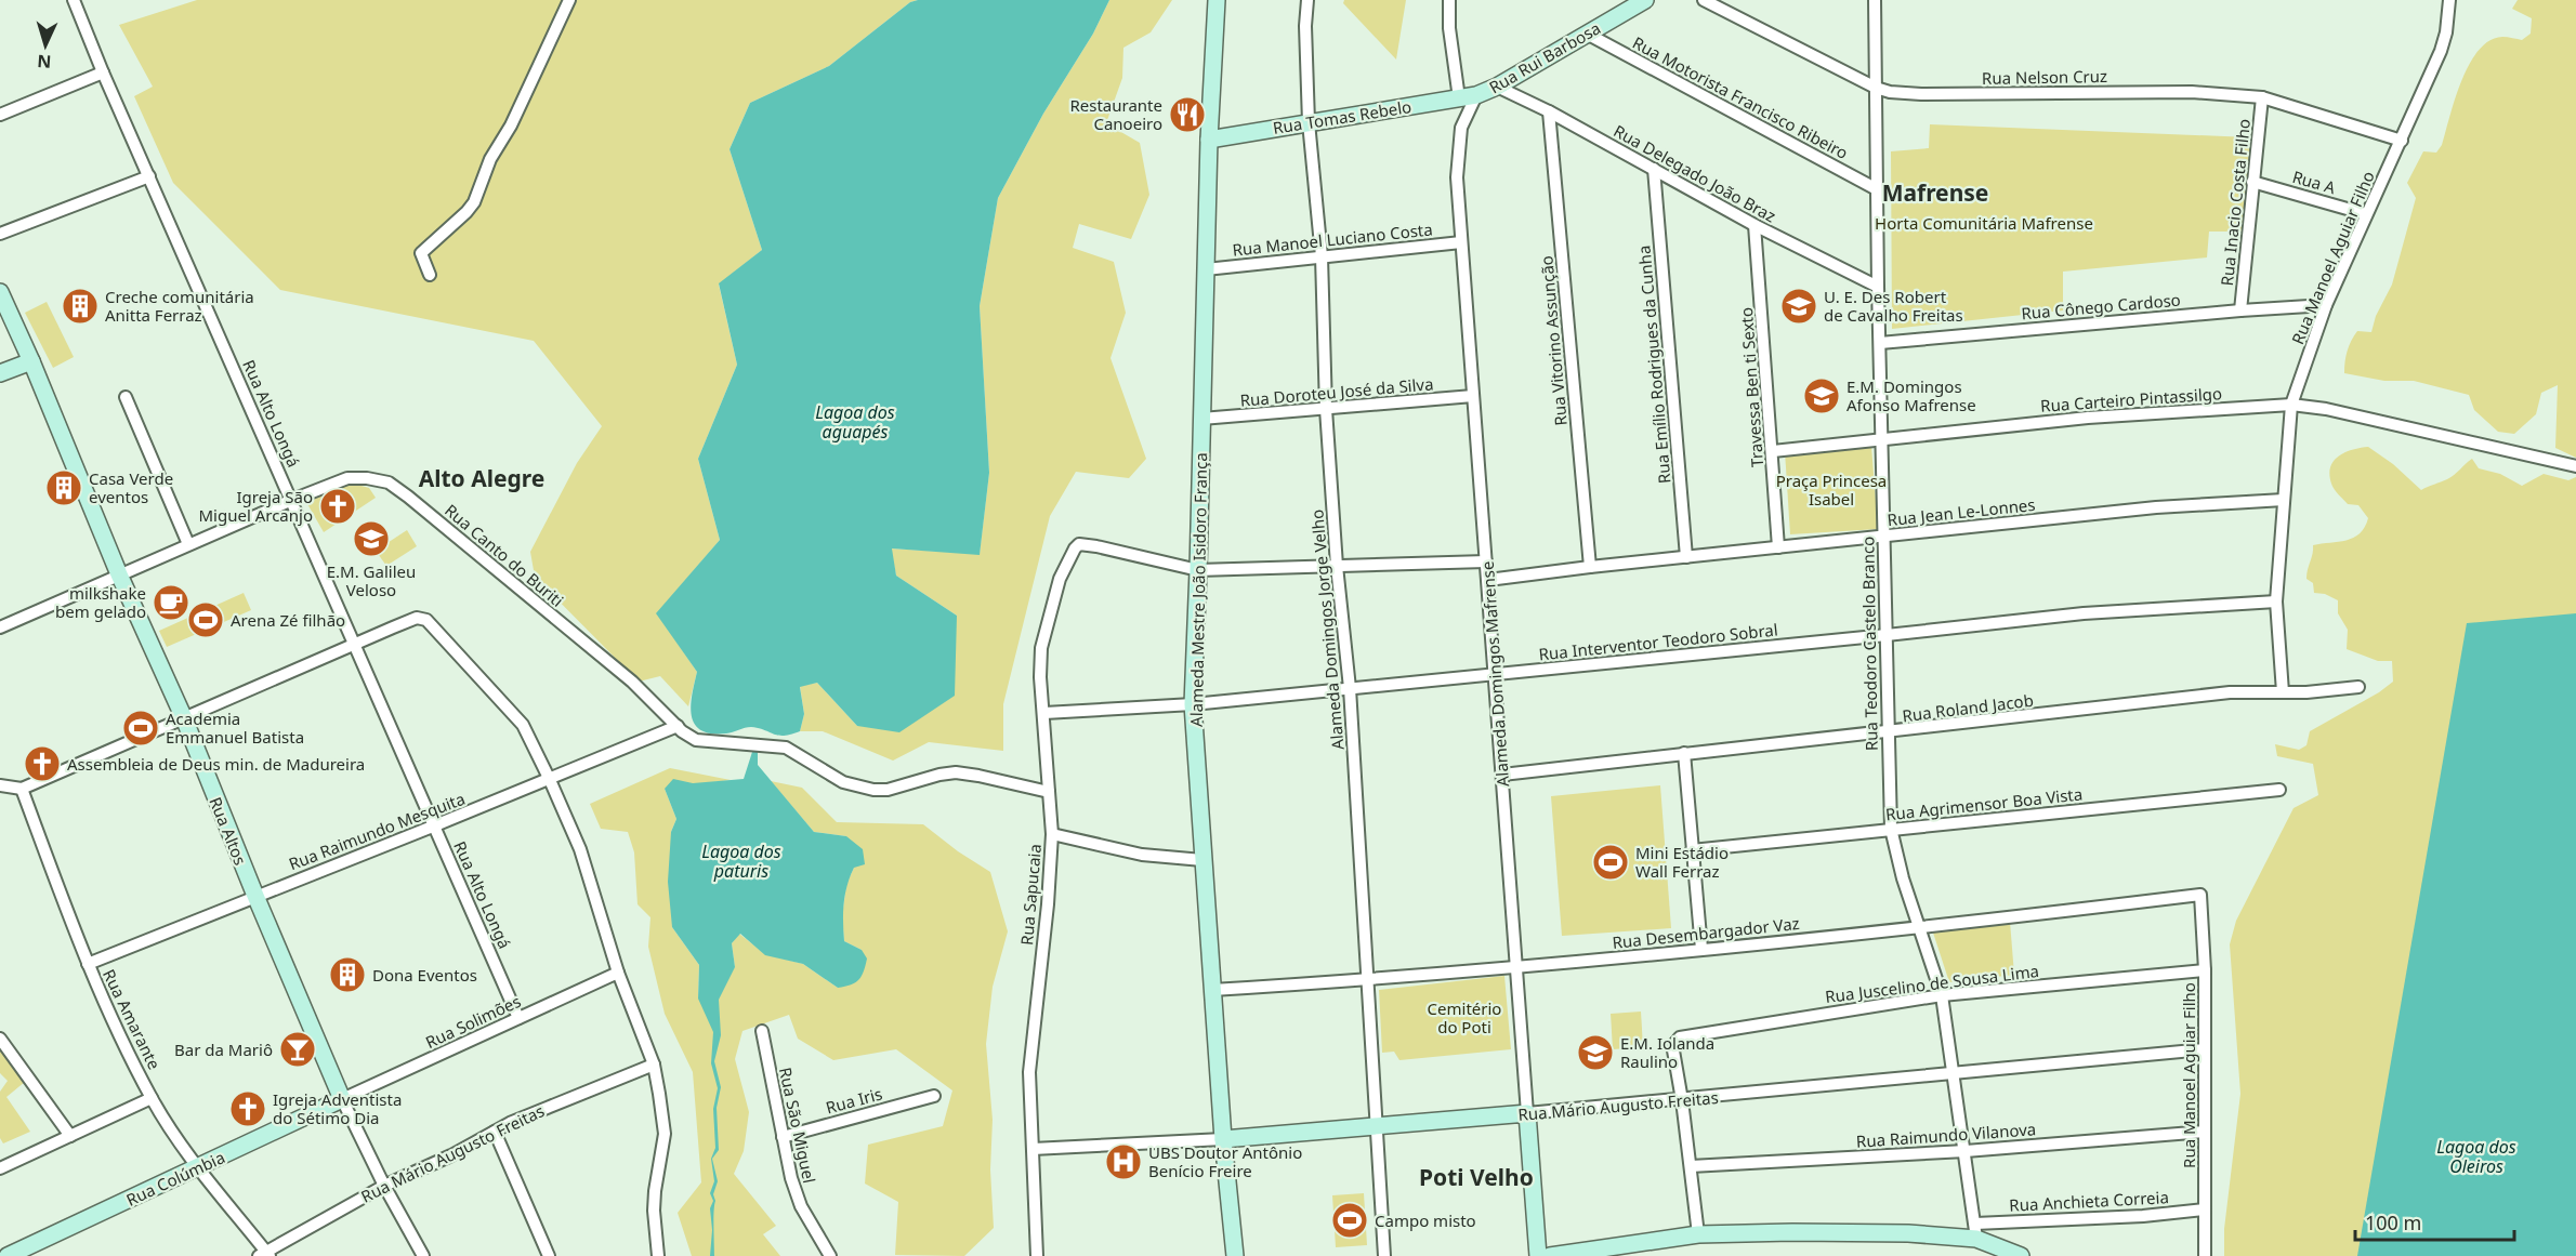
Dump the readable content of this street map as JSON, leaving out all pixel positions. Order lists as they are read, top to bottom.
{
  "streets": {
    "street": [
      "Rua Rui Barbosa",
      "Rua Nelson Cruz",
      "Rua Motorista Francisco Ribeiro",
      "Rua Tomas Rebelo",
      "Rua Delegado João Braz",
      "Rua A",
      "Rua Inacio Costa Filho",
      "Rua Manoel Luciano Costa",
      "Rua Manoel Aguiar Filho",
      "Rua Cônego Cardoso",
      "Rua Vitorino Assunção",
      "Rua Emílio Rodrigues da Cunha",
      "Travessa Ben ti Sexto",
      "Rua Doroteu José da Silva",
      "Rua Carteiro Pintassilgo",
      "Rua Alto Longá",
      "Rua Jean Le-Lonnes",
      "Rua Canto do Buriti",
      "Alameda Mestre João Isidoro França",
      "Alameda Domingos Jorge Velho",
      "Rua Interventor Teodoro Sobral",
      "Rua Teodoro Castelo Branco",
      "Alameda Domingos Mafrense",
      "Rua Roland Jacob",
      "Rua Agrimensor Boa Vista",
      "Rua Altos",
      "Rua Raimundo Mesquita",
      "Rua Sapucaia",
      "Rua Desembargador Vaz",
      "Rua Juscelino de Sousa Lima",
      "Rua Amarante",
      "Rua Solimões",
      "Rua Iris",
      "Rua Mário Augusto Freitas",
      "Rua São Miguel",
      "Rua Raimundo Vilanova",
      "Rua Colúmbia",
      "Rua Anchieta Correia"
    ]
  },
  "crossings": [
    ["Rua Rui Barbosa", "Rua Motorista Francisco Ribeiro"],
    ["Rua Rui Barbosa", "Rua Tomas Rebelo"],
    ["Rua Rui Barbosa", "Rua Delegado João Braz"],
    ["Rua Rui Barbosa", "Alameda Domingos Mafrense"],
    ["Rua Nelson Cruz", "Rua Inacio Costa Filho"],
    ["Rua Nelson Cruz", "Rua Manoel Aguiar Filho"],
    ["Rua Nelson Cruz", "Rua Teodoro Castelo Branco"],
    ["Rua Motorista Francisco Ribeiro", "Rua Teodoro Castelo Branco"],
    ["Rua Tomas Rebelo", "Alameda Mestre João Isidoro França"],
    ["Rua Tomas Rebelo", "Alameda Domingos Jorge Velho"],
    ["Rua Tomas Rebelo", "Alameda Domingos Mafrense"],
    ["Rua Delegado João Braz", "Rua Vitorino Assunção"],
    ["Rua Delegado João Braz", "Rua Emílio Rodrigues da Cunha"],
    ["Rua Delegado João Braz", "Travessa Ben ti Sexto"],
    ["Rua Delegado João Braz", "Rua Teodoro Castelo Branco"],
    ["Rua A", "Rua Inacio Costa Filho"],
    ["Rua A", "Rua Manoel Aguiar Filho"],
    ["Rua Inacio Costa Filho", "Rua Cônego Cardoso"],
    ["Rua Manoel Luciano Costa", "Alameda Mestre João Isidoro França"],
    ["Rua Manoel Luciano Costa", "Alameda Domingos Jorge Velho"],
    ["Rua Manoel Luciano Costa", "Alameda Domingos Mafrense"],
    ["Rua Manoel Aguiar Filho", "Rua Cônego Cardoso"],
    ["Rua Manoel Aguiar Filho", "Rua Carteiro Pintassilgo"],
    ["Rua Manoel Aguiar Filho", "Rua Jean Le-Lonnes"],
    ["Rua Manoel Aguiar Filho", "Rua Interventor Teodoro Sobral"],
    ["Rua Manoel Aguiar Filho", "Rua Roland Jacob"],
    ["Rua Manoel Aguiar Filho", "Rua Desembargador Vaz"],
    ["Rua Manoel Aguiar Filho", "Rua Juscelino de Sousa Lima"],
    ["Rua Manoel Aguiar Filho", "Rua Mário Augusto Freitas"],
    ["Rua Manoel Aguiar Filho", "Rua Raimundo Vilanova"],
    ["Rua Manoel Aguiar Filho", "Rua Anchieta Correia"],
    ["Rua Cônego Cardoso", "Rua Teodoro Castelo Branco"],
    ["Rua Vitorino Assunção", "Rua Jean Le-Lonnes"],
    ["Rua Emílio Rodrigues da Cunha", "Rua Jean Le-Lonnes"],
    ["Travessa Ben ti Sexto", "Rua Carteiro Pintassilgo"],
    ["Travessa Ben ti Sexto", "Rua Jean Le-Lonnes"],
    ["Rua Doroteu José da Silva", "Alameda Mestre João Isidoro França"],
    ["Rua Doroteu José da Silva", "Alameda Domingos Jorge Velho"],
    ["Rua Doroteu José da Silva", "Alameda Domingos Mafrense"],
    ["Rua Carteiro Pintassilgo", "Rua Teodoro Castelo Branco"],
    ["Rua Alto Longá", "Rua Canto do Buriti"],
    ["Rua Alto Longá", "Rua Raimundo Mesquita"],
    ["Rua Alto Longá", "Rua Solimões"],
    ["Rua Jean Le-Lonnes", "Rua Teodoro Castelo Branco"],
    ["Rua Jean Le-Lonnes", "Alameda Domingos Mafrense"],
    ["Rua Canto do Buriti", "Rua Altos"],
    ["Rua Canto do Buriti", "Rua Raimundo Mesquita"],
    ["Alameda Mestre João Isidoro França", "Rua Interventor Teodoro Sobral"],
    ["Alameda Mestre João Isidoro França", "Rua Sapucaia"],
    ["Alameda Mestre João Isidoro França", "Rua Desembargador Vaz"],
    ["Alameda Mestre João Isidoro França", "Rua Mário Augusto Freitas"],
    ["Alameda Domingos Jorge Velho", "Rua Interventor Teodoro Sobral"],
    ["Alameda Domingos Jorge Velho", "Rua Desembargador Vaz"],
    ["Alameda Domingos Jorge Velho", "Rua Mário Augusto Freitas"],
    ["Rua Interventor Teodoro Sobral", "Rua Teodoro Castelo Branco"],
    ["Rua Interventor Teodoro Sobral", "Alameda Domingos Mafrense"],
    ["Rua Interventor Teodoro Sobral", "Rua Sapucaia"],
    ["Rua Teodoro Castelo Branco", "Rua Roland Jacob"],
    ["Rua Teodoro Castelo Branco", "Rua Agrimensor Boa Vista"],
    ["Rua Teodoro Castelo Branco", "Rua Desembargador Vaz"],
    ["Rua Teodoro Castelo Branco", "Rua Juscelino de Sousa Lima"],
    ["Rua Teodoro Castelo Branco", "Rua Mário Augusto Freitas"],
    ["Rua Teodoro Castelo Branco", "Rua Raimundo Vilanova"],
    ["Rua Teodoro Castelo Branco", "Rua Anchieta Correia"],
    ["Alameda Domingos Mafrense", "Rua Roland Jacob"],
    ["Alameda Domingos Mafrense", "Rua Desembargador Vaz"],
    ["Alameda Domingos Mafrense", "Rua Mário Augusto Freitas"],
    ["Rua Altos", "Rua Raimundo Mesquita"],
    ["Rua Altos", "Rua Solimões"],
    ["Rua Altos", "Rua Mário Augusto Freitas"],
    ["Rua Altos", "Rua Colúmbia"],
    ["Rua Raimundo Mesquita", "Rua Amarante"],
    ["Rua Sapucaia", "Rua Mário Augusto Freitas"],
    ["Rua Juscelino de Sousa Lima", "Rua Mário Augusto Freitas"],
    ["Rua Amarante", "Rua Mário Augusto Freitas"],
    ["Rua Amarante", "Rua Colúmbia"],
    ["Rua Solimões", "Rua Colúmbia"],
    ["Rua Iris", "Rua São Miguel"]
  ],
  "districts": ["Mafrense", "Alto Alegre", "Poti Velho"],
  "water": ["Lagoa dos aguapés", "Lagoa dos paturis", "Lagoa dos Oleiros"],
  "parks": ["Horta Comunitária Mafrense", "Praça Princesa Isabel", "Cemitério do Poti"],
  "places": {
    "restaurant": ["Restaurante Canoeiro"],
    "building": ["Creche comunitária Anitta Ferraz", "Casa Verde eventos", "Dona Eventos"],
    "school or university": [
      "U. E. Des Robert de Cavalho Freitas",
      "E.M. Domingos Afonso Mafrense",
      "E.M. Galileu Veloso",
      "E.M. Iolanda Raulino"
    ],
    "church": ["Igreja São Miguel Arcanjo", "Assembleia de Deus min. de Madureira", "Igreja Adventista do Sétimo Dia"],
    "cafe": ["milkshake bem gelado"],
    "sports": [
      "Arena Zé filhão",
      "Academia Emmanuel Batista",
      "Mini Estádio Wall Ferraz",
      "Campo misto"
    ],
    "bar": ["Bar da Mariô"],
    "hospital": ["UBS Doutor Antônio Benício Freire"]
  },
  "scale_bar": "100 m",
  "north": "bottom"
}
